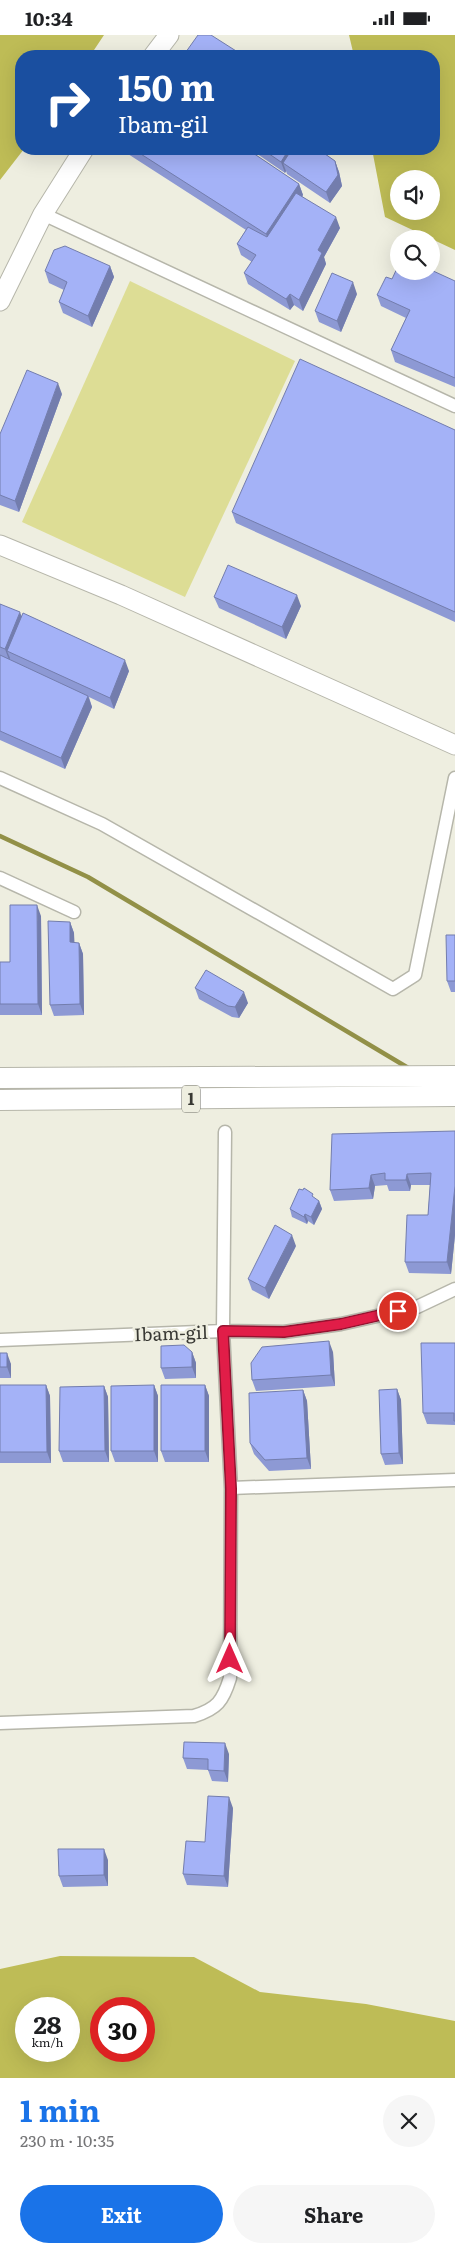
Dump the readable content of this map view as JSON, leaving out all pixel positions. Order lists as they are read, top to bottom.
{
  "streets": {
    "main road": ["1"],
    "street": ["Ibam-gil"]
  },
  "page": {
    "status": "10:34",
    "turn": ["150 m", "Ibam-gil"],
    "speed": "28 km/h",
    "limit": "30",
    "heading": ["1 min", "230 m · 10:35"],
    "buttons": ["Exit", "Share"]
  }
}
